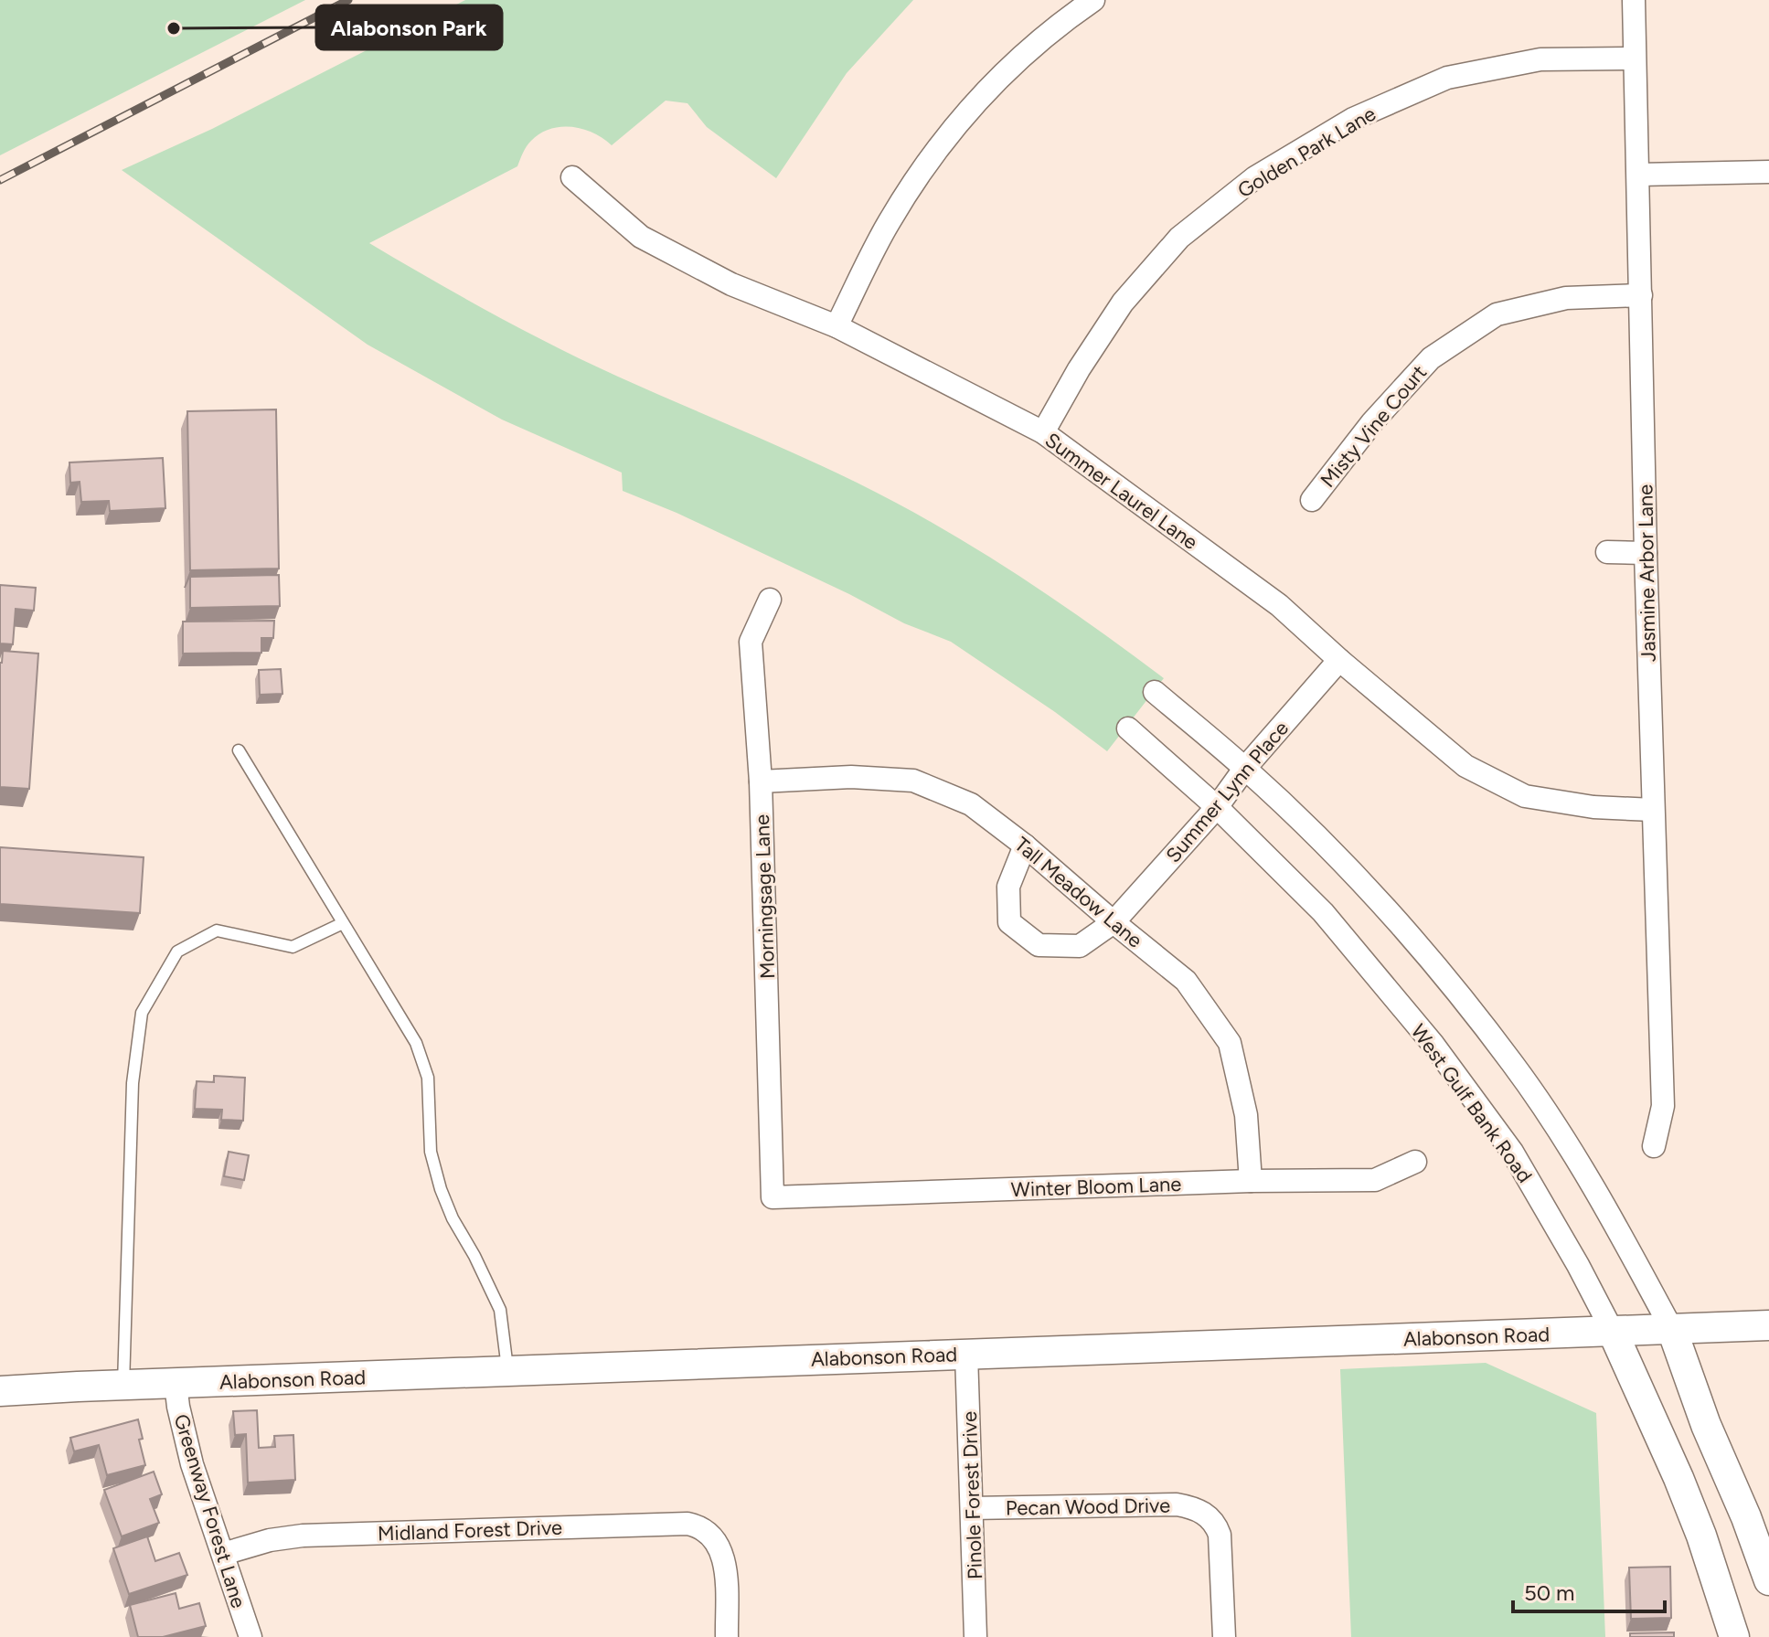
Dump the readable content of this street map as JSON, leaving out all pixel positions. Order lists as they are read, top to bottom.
{
  "streets": {
    "street": [
      "Golden Park Lane",
      "Misty Vine Court",
      "Summer Laurel Lane",
      "Jasmine Arbor Lane",
      "Summer Lynn Place",
      "Tall Meadow Lane",
      "Morningsage Lane",
      "West Gulf Bank Road",
      "Winter Bloom Lane",
      "Alabonson Road",
      "Pinole Forest Drive",
      "Pecan Wood Drive",
      "Greenway Forest Lane",
      "Midland Forest Drive"
    ]
  },
  "crossings": [
    ["Golden Park Lane", "Summer Laurel Lane"],
    ["Golden Park Lane", "Jasmine Arbor Lane"],
    ["Misty Vine Court", "Jasmine Arbor Lane"],
    ["Summer Laurel Lane", "Jasmine Arbor Lane"],
    ["Summer Laurel Lane", "Summer Lynn Place"],
    ["Summer Lynn Place", "Tall Meadow Lane"],
    ["Summer Lynn Place", "West Gulf Bank Road"],
    ["Tall Meadow Lane", "Morningsage Lane"],
    ["Tall Meadow Lane", "Winter Bloom Lane"],
    ["Morningsage Lane", "Winter Bloom Lane"],
    ["West Gulf Bank Road", "Alabonson Road"],
    ["Alabonson Road", "Pinole Forest Drive"],
    ["Alabonson Road", "Greenway Forest Lane"],
    ["Pinole Forest Drive", "Pecan Wood Drive"],
    ["Greenway Forest Lane", "Midland Forest Drive"]
  ],
  "places": ["Alabonson Park"],
  "scale_bar": "50 m"
}
